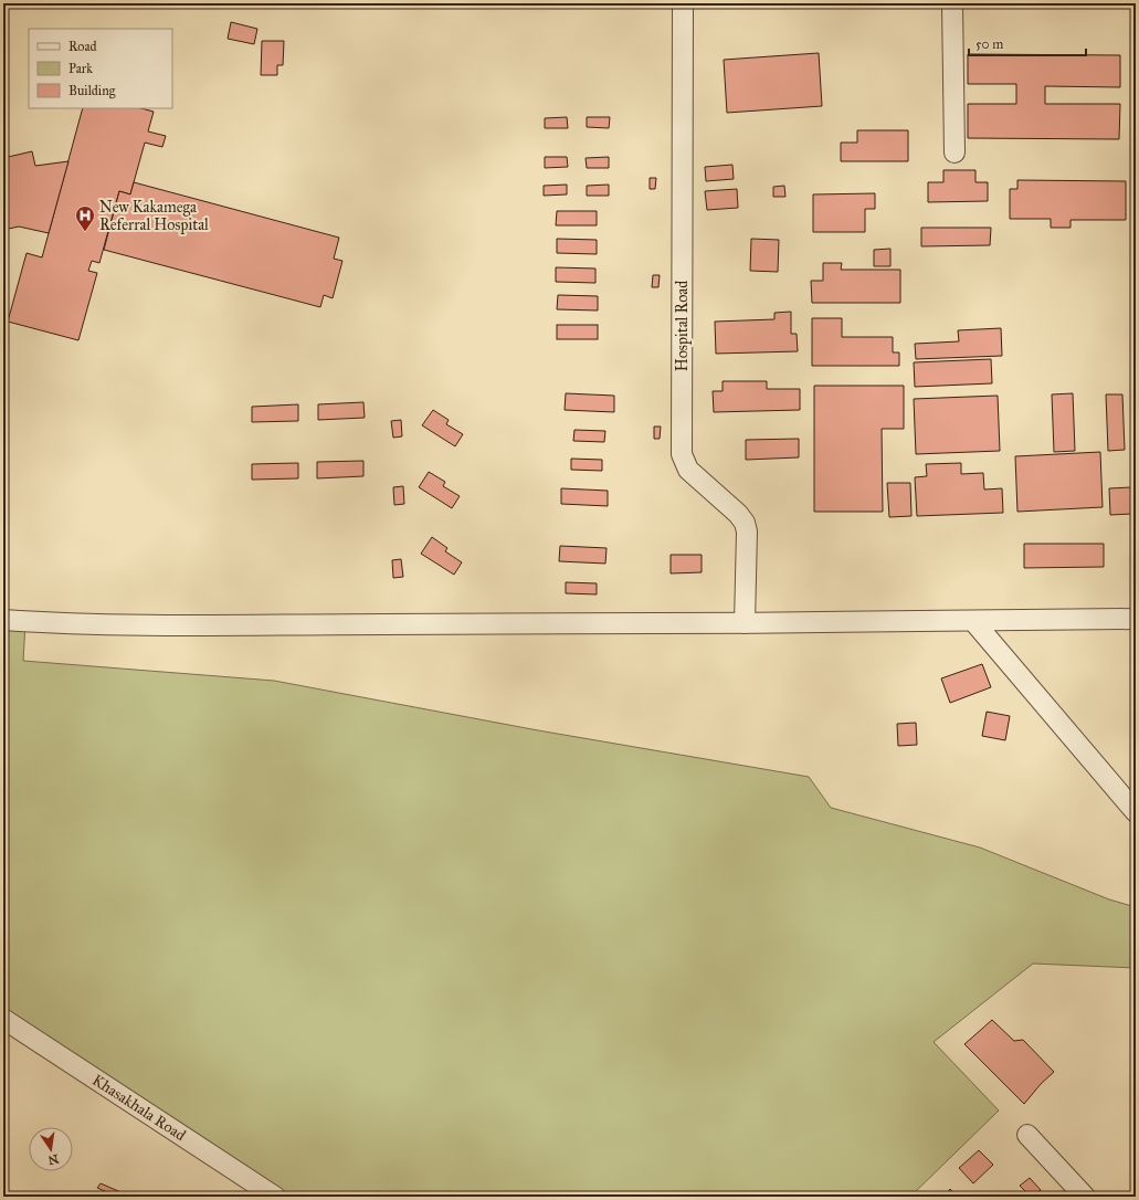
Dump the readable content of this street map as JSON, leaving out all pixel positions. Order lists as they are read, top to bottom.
{
  "streets": {
    "street": ["Hospital Road", "Khasakhala Road"]
  },
  "places": {
    "hospital": ["New Kakamega Referral Hospital"]
  },
  "legend": ["Road", "Park", "Building"],
  "scale_bar": "50 m",
  "north": "bottom"
}
